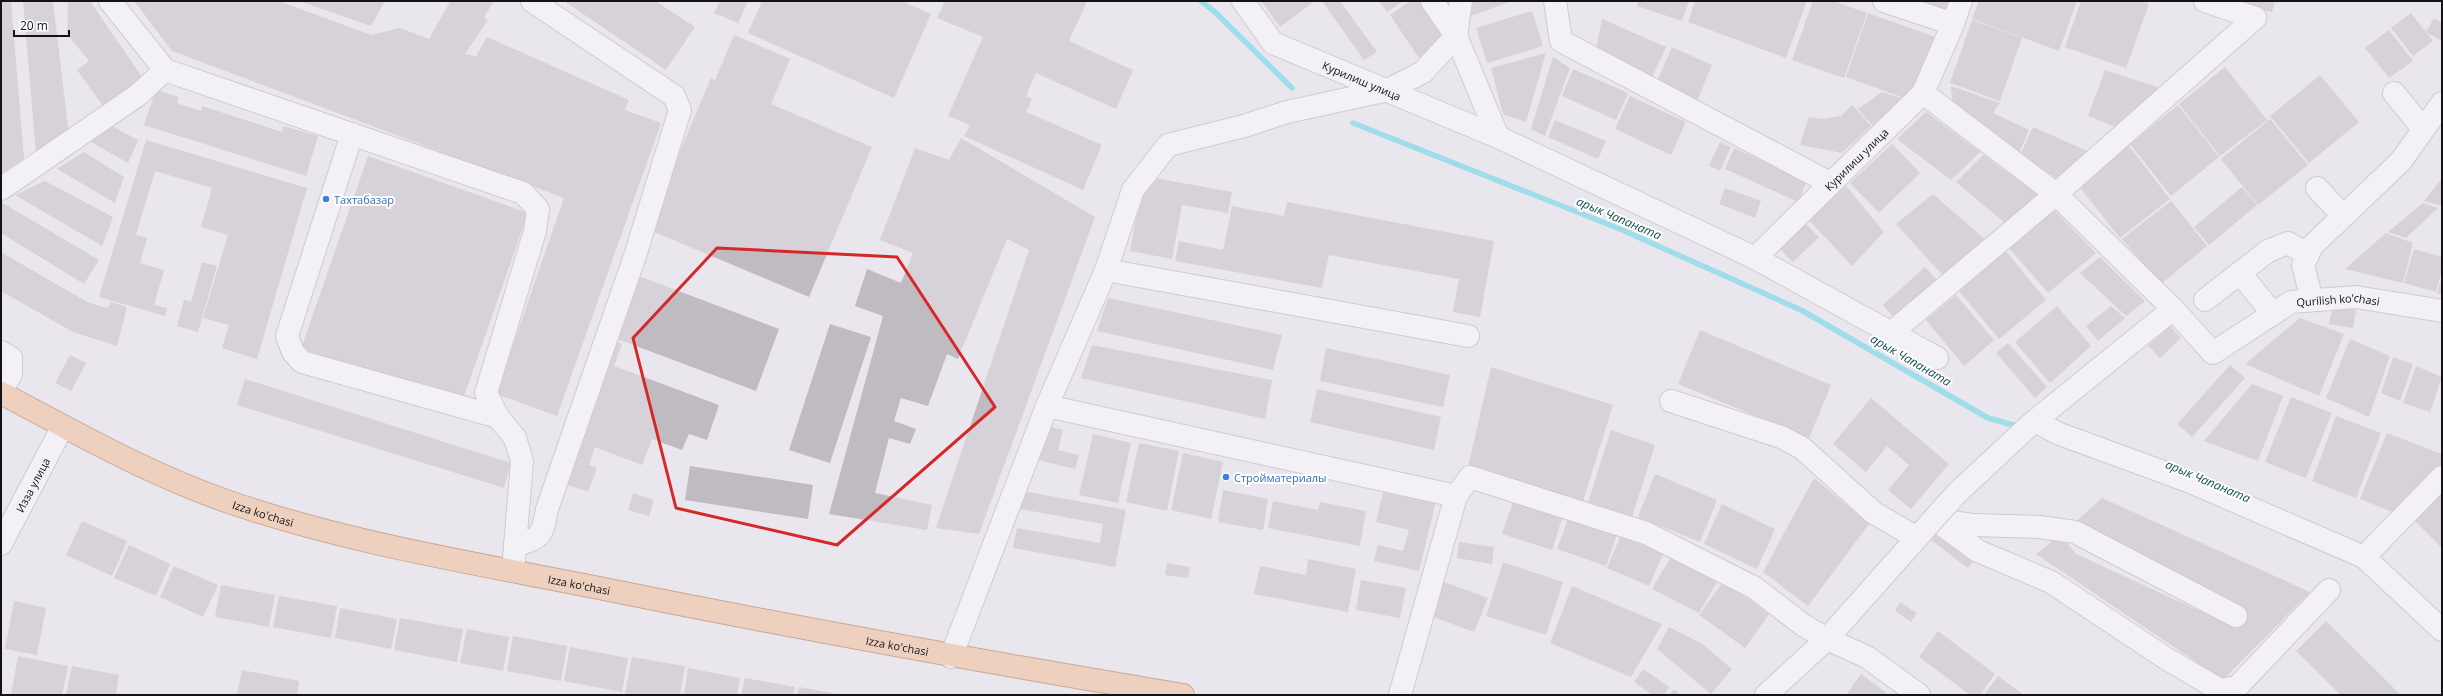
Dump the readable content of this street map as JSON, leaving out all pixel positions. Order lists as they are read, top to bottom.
{
  "streets": {
    "main road": ["Izza ko'chasi"],
    "street": ["Курилиш улица", "Qurilish ko'chasi", "Изза улица"]
  },
  "crossings": [
    ["Изза улица", "Izza ko'chasi"]
  ],
  "water": ["арык Чапаната"],
  "places": ["Тахтабазар", "Стройматериалы"],
  "scale_bar": "20 m"
}
